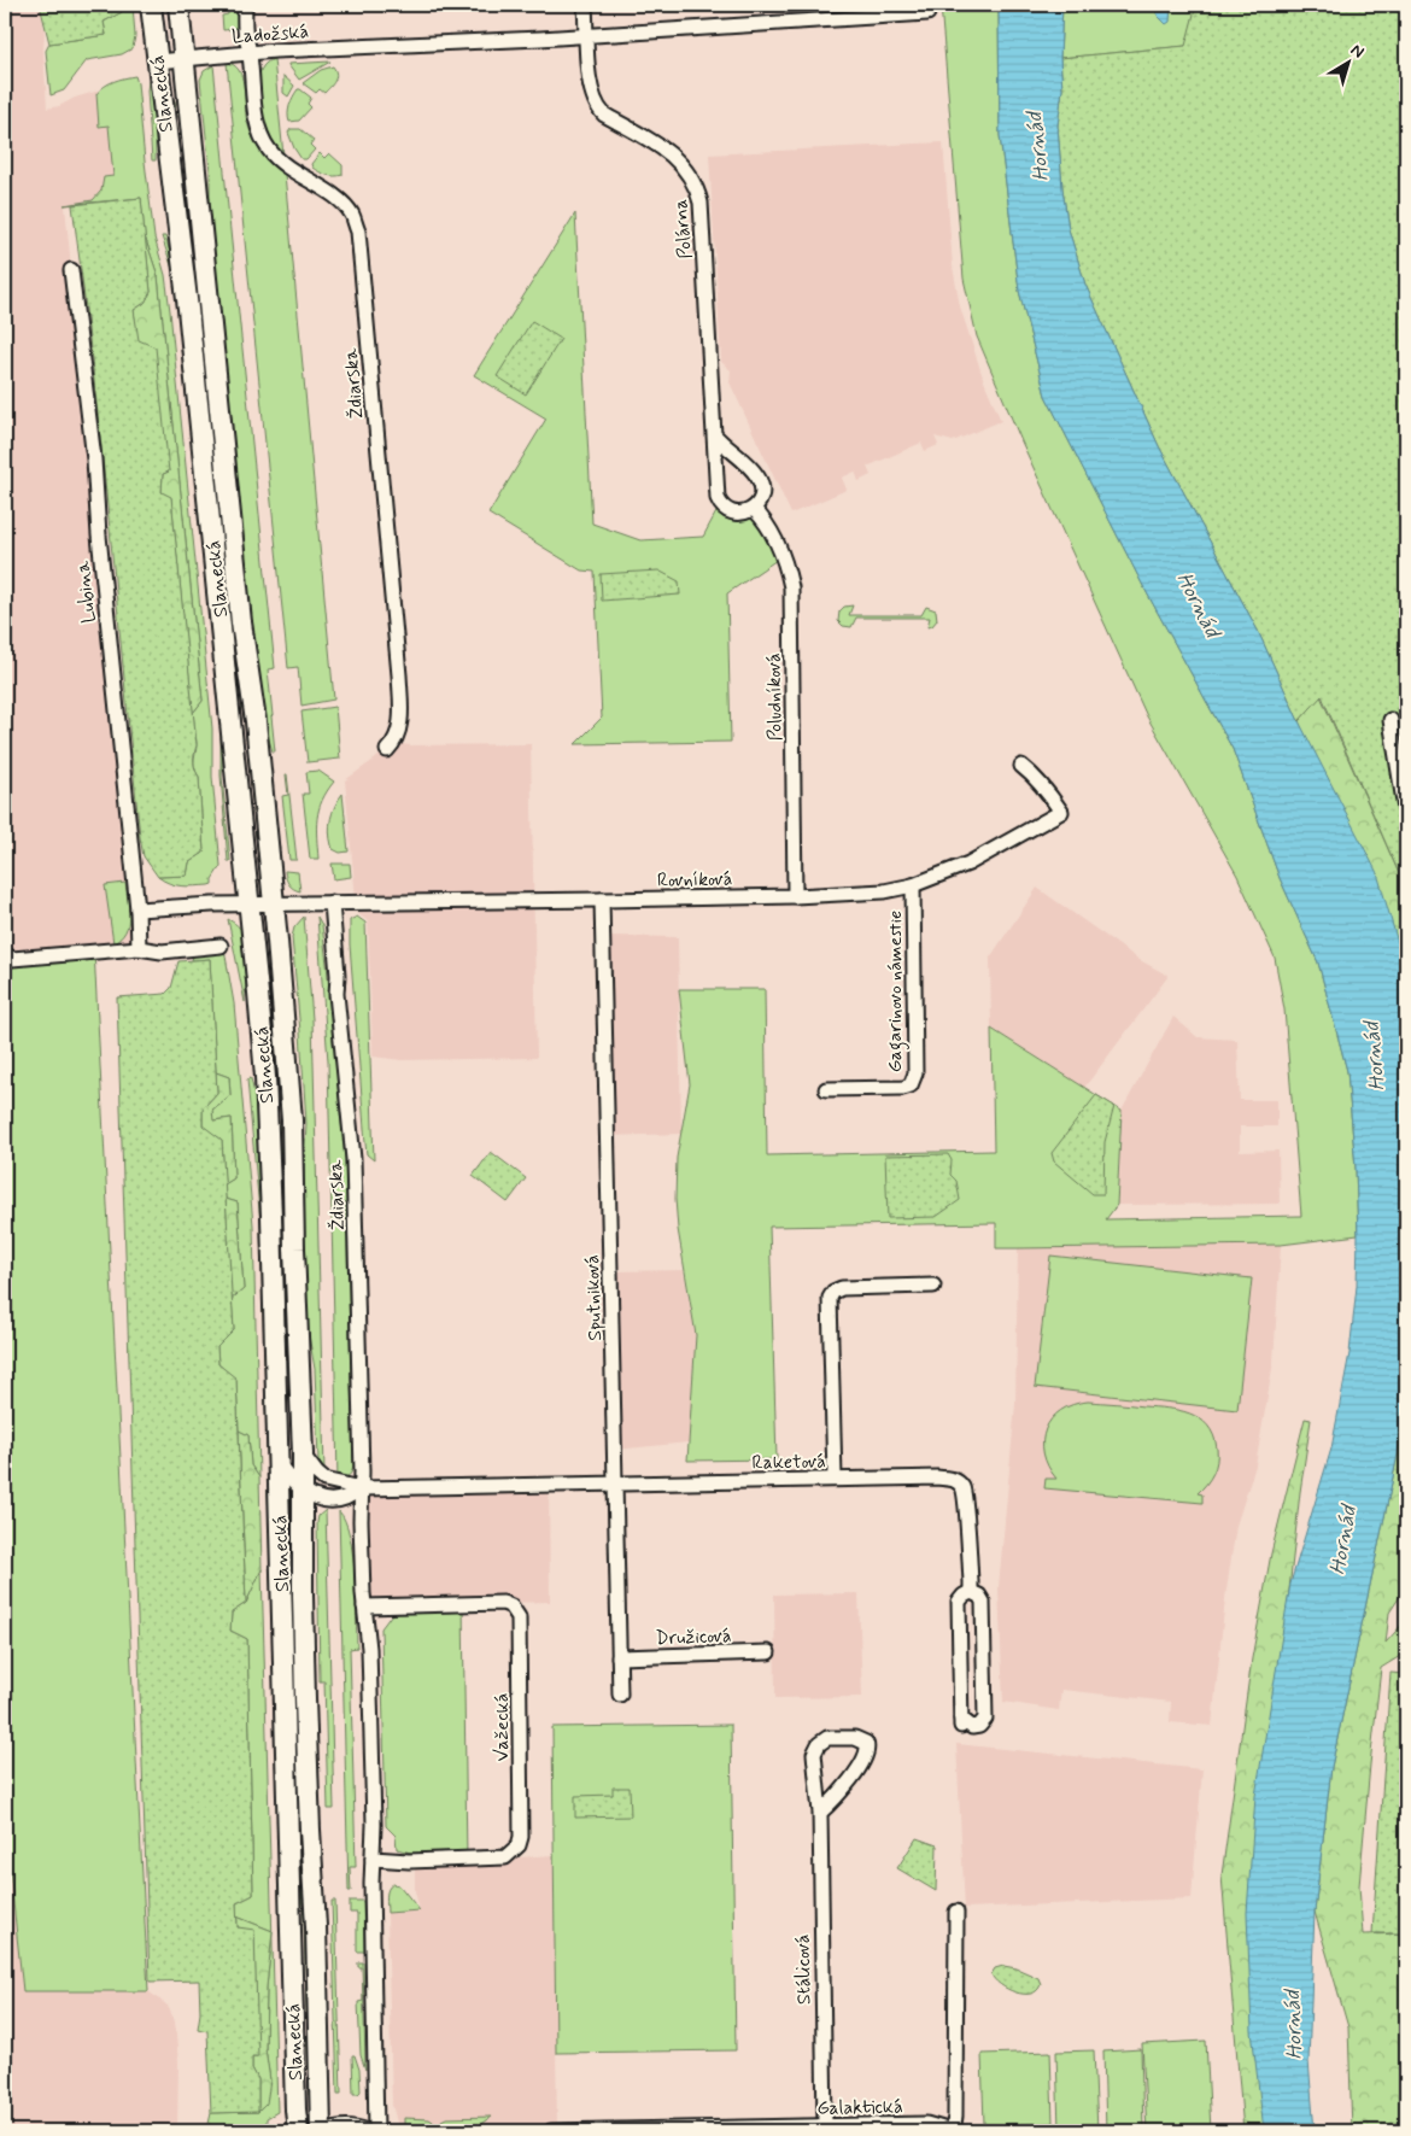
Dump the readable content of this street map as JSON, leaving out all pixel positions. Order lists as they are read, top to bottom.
{
  "streets": {
    "main road": ["Slanecká"],
    "street": [
      "Ladožská",
      "Polárna",
      "Ždiarska",
      "Lubina",
      "Poludníková",
      "Rovníková",
      "Gagarinovo námestie",
      "Sputniková",
      "Raketová",
      "Družicová",
      "Važecká",
      "Stálicová",
      "Galaktická"
    ]
  },
  "crossings": [
    ["Ladožská", "Slanecká"],
    ["Ladožská", "Polárna"],
    ["Ladožská", "Ždiarska"],
    ["Slanecká", "Rovníková"],
    ["Slanecká", "Raketová"],
    ["Polárna", "Poludníková"],
    ["Ždiarska", "Rovníková"],
    ["Ždiarska", "Raketová"],
    ["Poludníková", "Rovníková"],
    ["Rovníková", "Gagarinovo námestie"],
    ["Rovníková", "Sputniková"],
    ["Sputniková", "Raketová"],
    ["Sputniková", "Družicová"],
    ["Stálicová", "Galaktická"]
  ],
  "water": ["Hornád"],
  "north": "top right"
}
